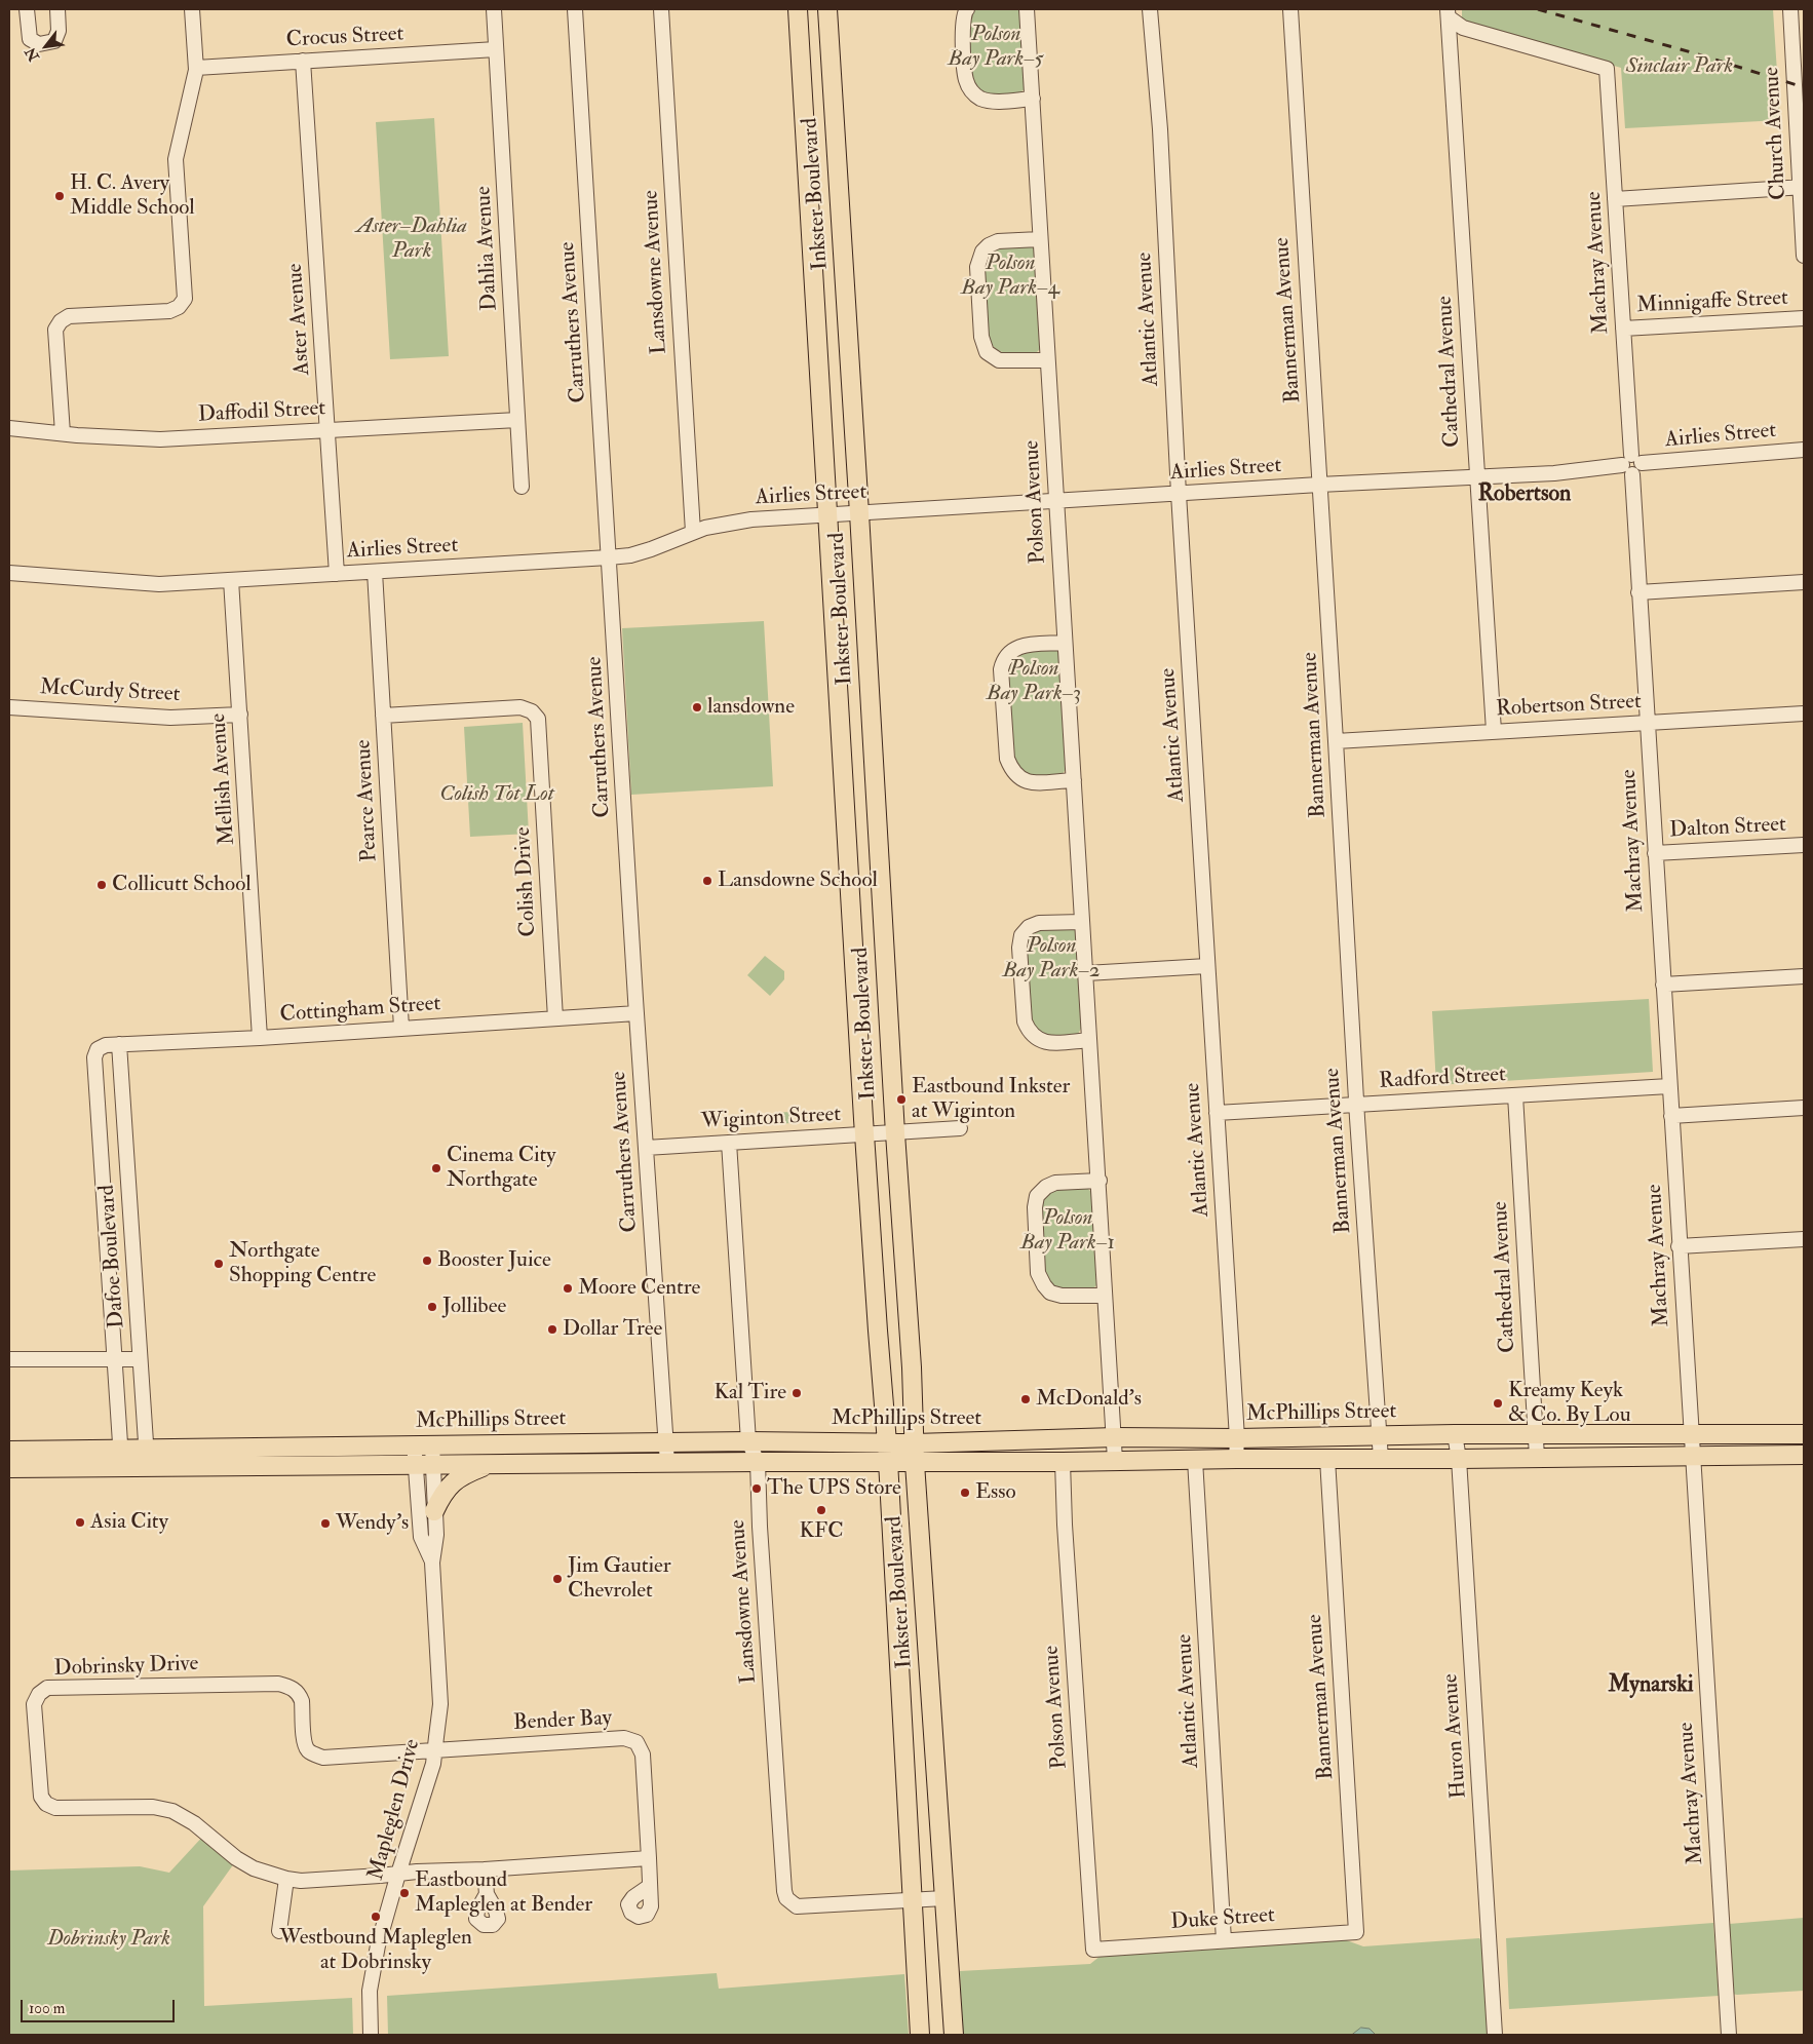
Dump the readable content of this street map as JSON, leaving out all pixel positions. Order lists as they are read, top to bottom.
{
  "streets": {
    "main road": ["Inkster Boulevard", "McPhillips Street"],
    "street": [
      "Crocus Street",
      "Church Avenue",
      "Dahlia Avenue",
      "Machray Avenue",
      "Lansdowne Avenue",
      "Minnigaffe Street",
      "Aster Avenue",
      "Atlantic Avenue",
      "Bannerman Avenue",
      "Carruthers Avenue",
      "Cathedral Avenue",
      "Daffodil Street",
      "Airlies Street",
      "Polson Avenue",
      "McCurdy Street",
      "Robertson Street",
      "Mellish Avenue",
      "Pearce Avenue",
      "Dalton Street",
      "Colish Drive",
      "Cottingham Street",
      "Radford Street",
      "Wiginton Street",
      "Dafoe Boulevard",
      "Dobrinsky Drive",
      "Bender Bay",
      "Huron Avenue",
      "Mapleglen Drive",
      "Duke Street"
    ]
  },
  "crossings": [
    ["Crocus Street", "Dahlia Avenue"],
    ["Crocus Street", "Aster Avenue"],
    ["Inkster Boulevard", "Lansdowne Avenue"],
    ["Inkster Boulevard", "Airlies Street"],
    ["Inkster Boulevard", "Wiginton Street"],
    ["Inkster Boulevard", "McPhillips Street"],
    ["Dahlia Avenue", "Daffodil Street"],
    ["Machray Avenue", "Minnigaffe Street"],
    ["Machray Avenue", "Cathedral Avenue"],
    ["Machray Avenue", "Airlies Street"],
    ["Machray Avenue", "Robertson Street"],
    ["Machray Avenue", "Dalton Street"],
    ["Machray Avenue", "Radford Street"],
    ["Machray Avenue", "McPhillips Street"],
    ["Lansdowne Avenue", "Airlies Street"],
    ["Lansdowne Avenue", "Wiginton Street"],
    ["Lansdowne Avenue", "McPhillips Street"],
    ["Aster Avenue", "Daffodil Street"],
    ["Aster Avenue", "Airlies Street"],
    ["Atlantic Avenue", "Airlies Street"],
    ["Atlantic Avenue", "Radford Street"],
    ["Atlantic Avenue", "McPhillips Street"],
    ["Atlantic Avenue", "Duke Street"],
    ["Bannerman Avenue", "Airlies Street"],
    ["Bannerman Avenue", "Robertson Street"],
    ["Bannerman Avenue", "Radford Street"],
    ["Bannerman Avenue", "McPhillips Street"],
    ["Bannerman Avenue", "Duke Street"],
    ["Carruthers Avenue", "Airlies Street"],
    ["Carruthers Avenue", "Cottingham Street"],
    ["Carruthers Avenue", "Wiginton Street"],
    ["Carruthers Avenue", "McPhillips Street"],
    ["Cathedral Avenue", "Airlies Street"],
    ["Cathedral Avenue", "Robertson Street"],
    ["Cathedral Avenue", "Radford Street"],
    ["Cathedral Avenue", "McPhillips Street"],
    ["Airlies Street", "Polson Avenue"],
    ["Airlies Street", "Mellish Avenue"],
    ["Airlies Street", "Pearce Avenue"],
    ["Polson Avenue", "McPhillips Street"],
    ["Polson Avenue", "Duke Street"],
    ["McCurdy Street", "Mellish Avenue"],
    ["Mellish Avenue", "Cottingham Street"],
    ["Pearce Avenue", "Colish Drive"],
    ["Pearce Avenue", "Cottingham Street"],
    ["Colish Drive", "Cottingham Street"],
    ["Cottingham Street", "Dafoe Boulevard"],
    ["Dafoe Boulevard", "McPhillips Street"],
    ["McPhillips Street", "Huron Avenue"],
    ["McPhillips Street", "Mapleglen Drive"],
    ["Dobrinsky Drive", "Bender Bay"],
    ["Dobrinsky Drive", "Mapleglen Drive"],
    ["Bender Bay", "Mapleglen Drive"]
  ],
  "districts": ["Robertson", "Mynarski"],
  "parks": [
    "Polson Bay Park–5",
    "Sinclair Park",
    "Aster–Dahlia Park",
    "Polson Bay Park–4",
    "Polson Bay Park–3",
    "Colish Tot Lot",
    "Polson Bay Park–2",
    "Polson Bay Park–1",
    "Dobrinsky Park"
  ],
  "places": [
    "H. C. Avery Middle School",
    "lansdowne",
    "Lansdowne School",
    "Collicutt School",
    "Eastbound Inkster at Wiginton",
    "Cinema City Northgate",
    "Booster Juice",
    "Northgate Shopping Centre",
    "Moore Centre",
    "Jollibee",
    "Dollar Tree",
    "Kal Tire",
    "McDonald's",
    "Kreamy Keyk & Co. By Lou",
    "The UPS Store",
    "Esso",
    "KFC",
    "Asia City",
    "Wendy's",
    "Jim Gautier Chevrolet",
    "Eastbound Mapleglen at Bender",
    "Westbound Mapleglen at Dobrinsky"
  ],
  "scale_bar": "100 m",
  "north": "bottom left"
}
